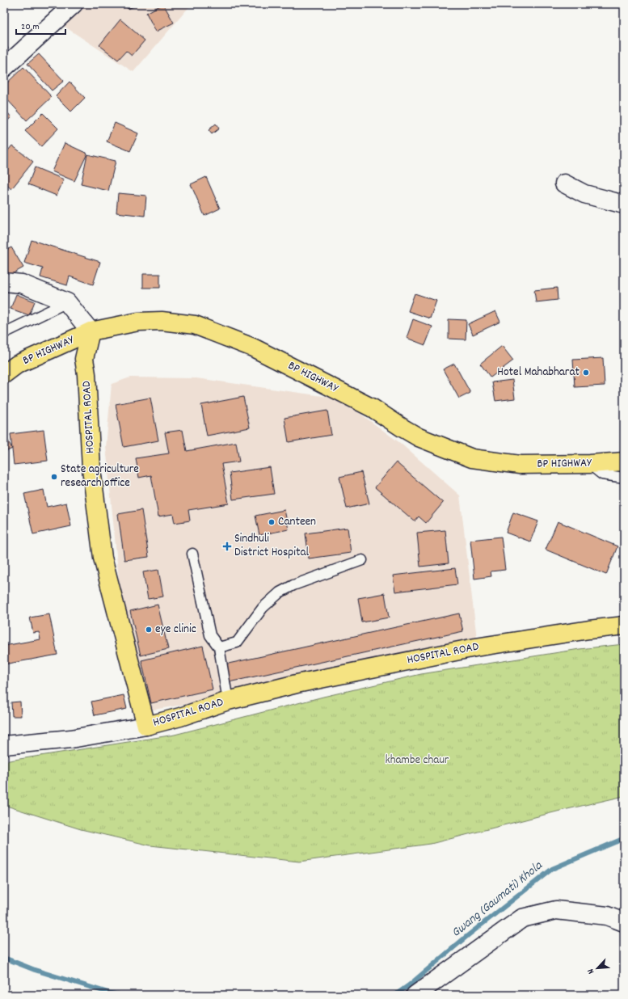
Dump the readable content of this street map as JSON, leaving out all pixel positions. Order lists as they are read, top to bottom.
{
  "streets": {
    "main road": ["BP HIGHWAY", "HOSPITAL ROAD"]
  },
  "crossings": [
    ["BP HIGHWAY", "HOSPITAL ROAD"]
  ],
  "water": ["Gwang (Gaumati) Khola"],
  "parks": ["khambe chaur"],
  "places": {
    "other": [
      "Hotel Mahabharat",
      "State agriculture research office",
      "Canteen",
      "eye clinic"
    ],
    "health": ["Sindhuli District Hospital"]
  },
  "scale_bar": "20 m",
  "north": "bottom left"
}
